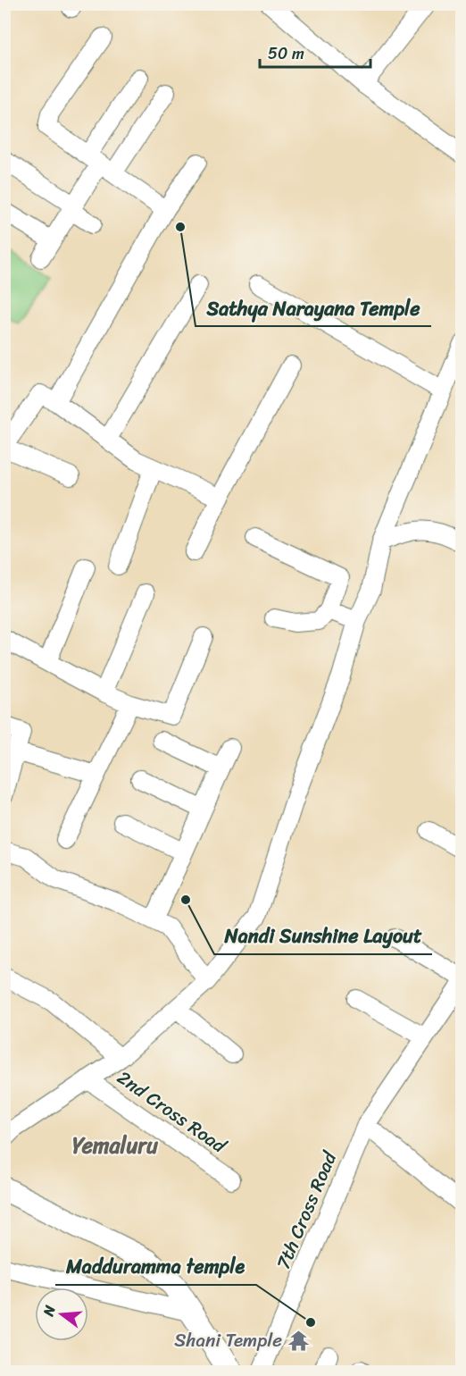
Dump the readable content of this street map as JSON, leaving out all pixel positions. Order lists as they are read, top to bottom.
{
  "streets": {
    "street": ["2nd Cross Road", "7th Cross Road"]
  },
  "districts": ["Yemaluru"],
  "places": {
    "other": ["Sathya Narayana Temple", "Nandi Sunshine Layout", "Madduramma temple"],
    "temple": ["Shani Temple"]
  },
  "scale_bar": "50 m",
  "north": "left"
}
